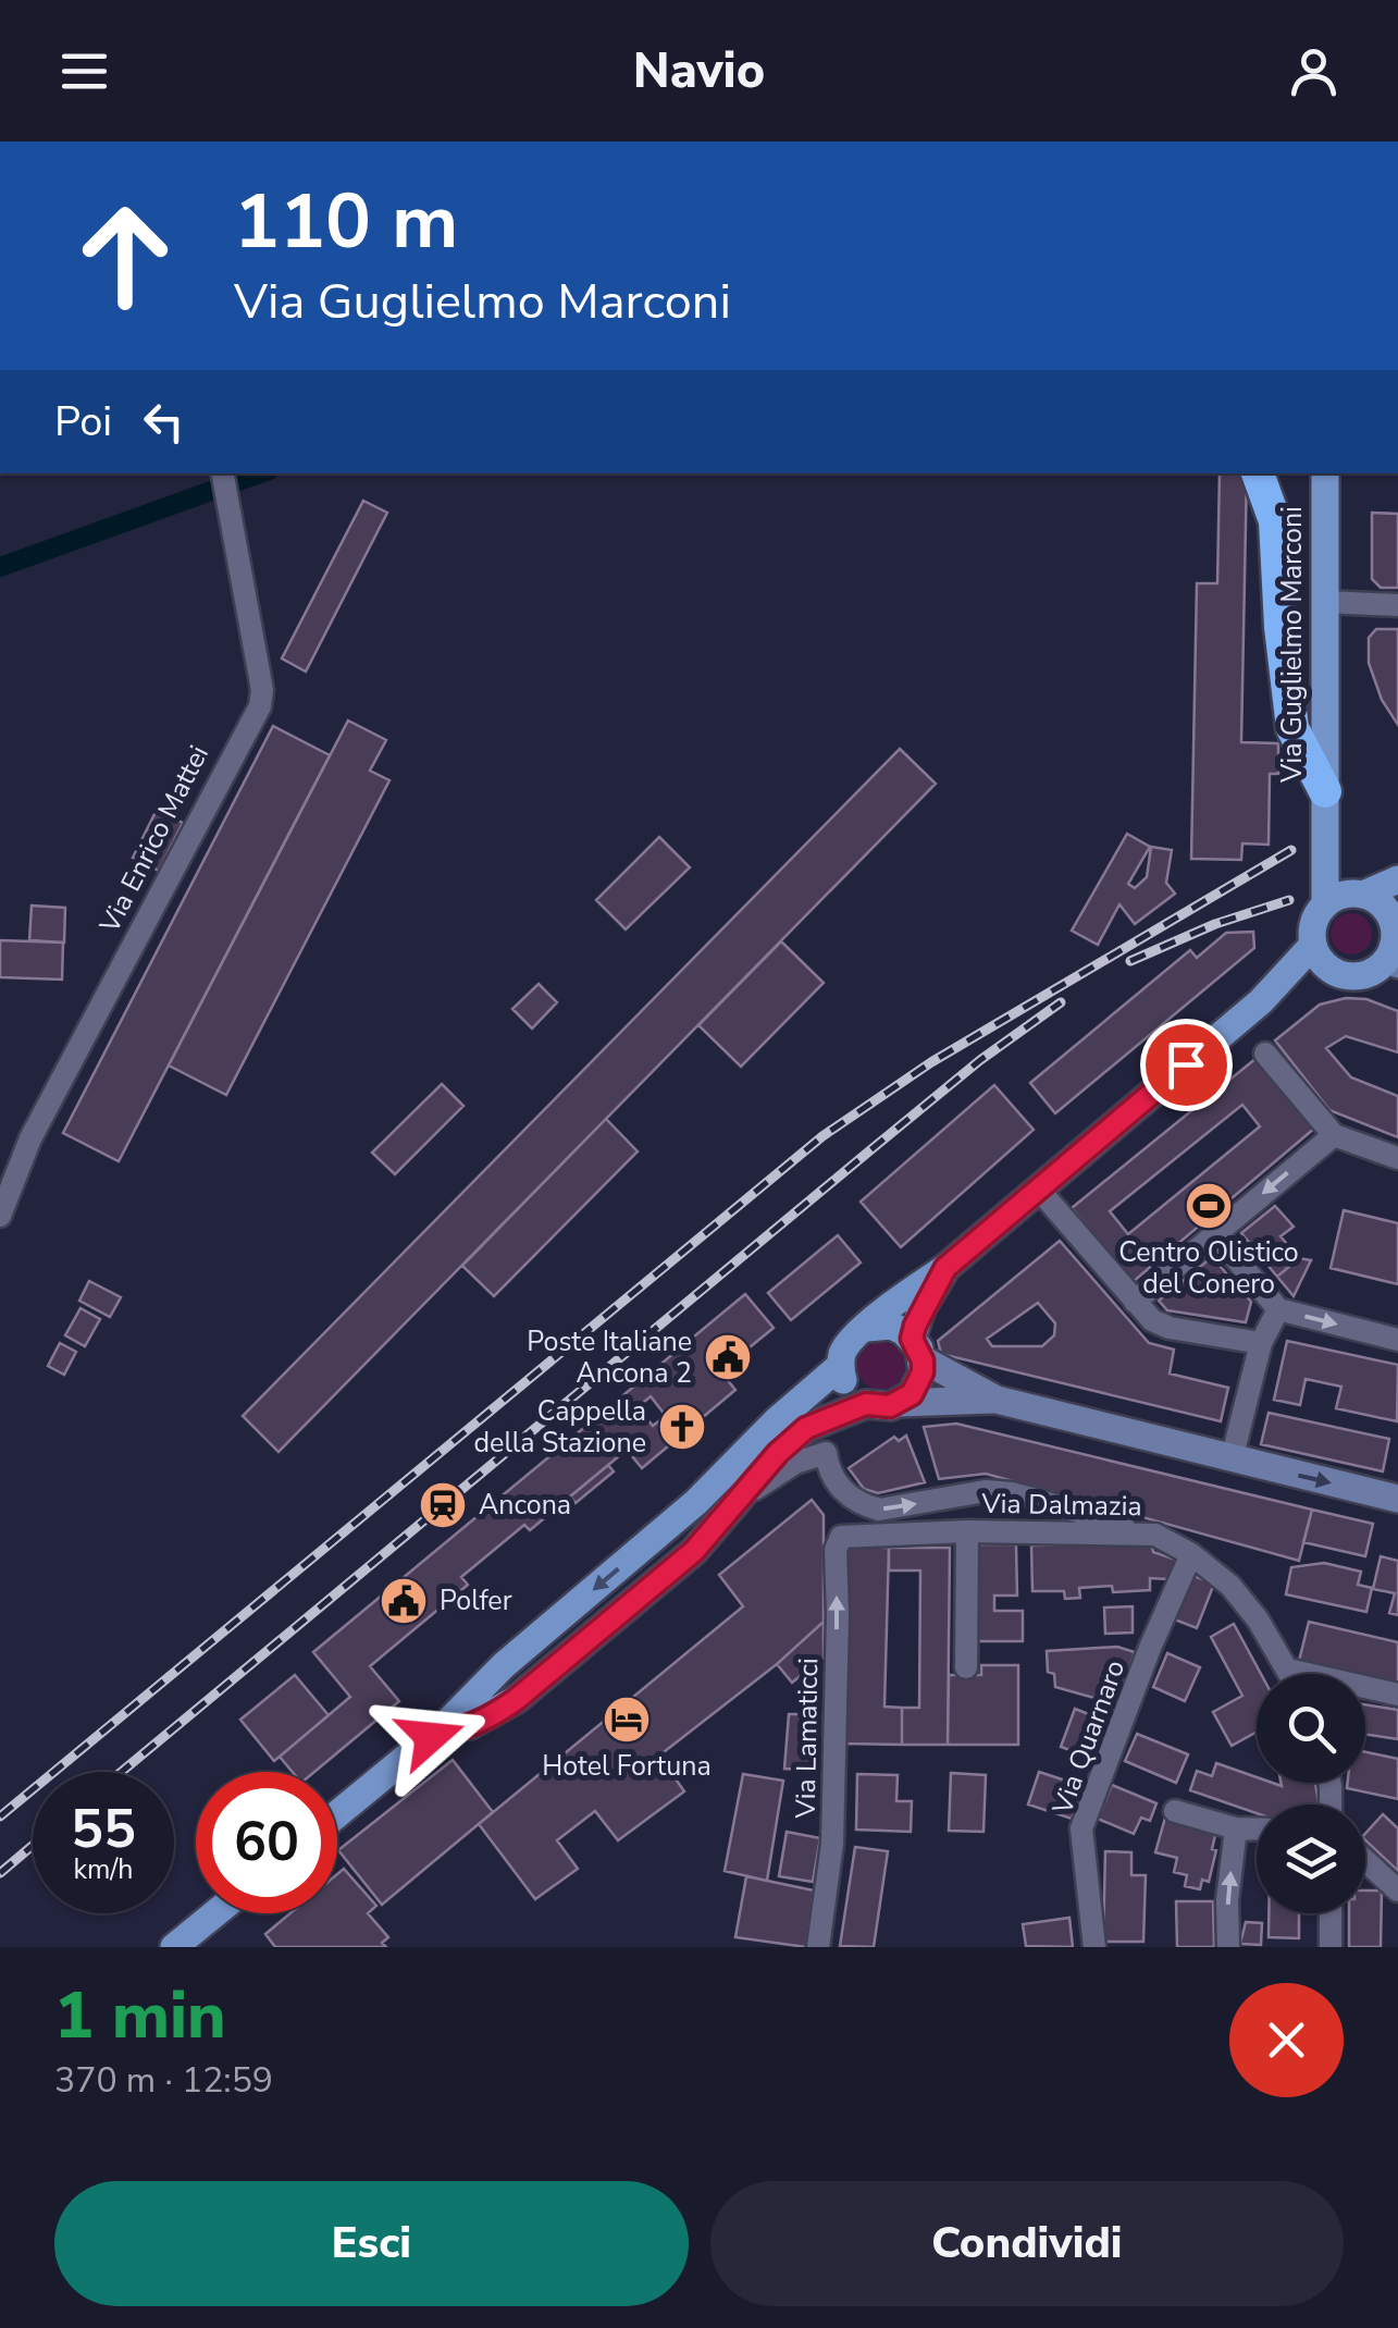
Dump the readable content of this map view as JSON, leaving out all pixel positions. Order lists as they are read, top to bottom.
{
  "streets": {
    "main road": ["Via Guglielmo Marconi"],
    "street": [
      "Via Enrico Mattei",
      "Via Dalmazia",
      "Via Quarnaro",
      "Via Lamaticci"
    ]
  },
  "crossings": [
    ["Via Dalmazia", "Via Quarnaro"],
    ["Via Dalmazia", "Via Lamaticci"]
  ],
  "one_way": ["Via Lamaticci"],
  "places": {
    "sports": ["Centro Olistico del Conero"],
    "public building": ["Poste Italiane Ancona 2", "Polfer"],
    "church": ["Cappella della Stazione"],
    "station": ["Ancona"],
    "hotel": ["Hotel Fortuna"]
  },
  "page": {
    "header": "Navio",
    "turn": ["110 m", "Via Guglielmo Marconi"],
    "then": "Poi",
    "speed": "55 km/h",
    "limit": "60",
    "heading": ["1 min", "370 m · 12:59"],
    "buttons": ["Esci", "Condividi"]
  }
}
